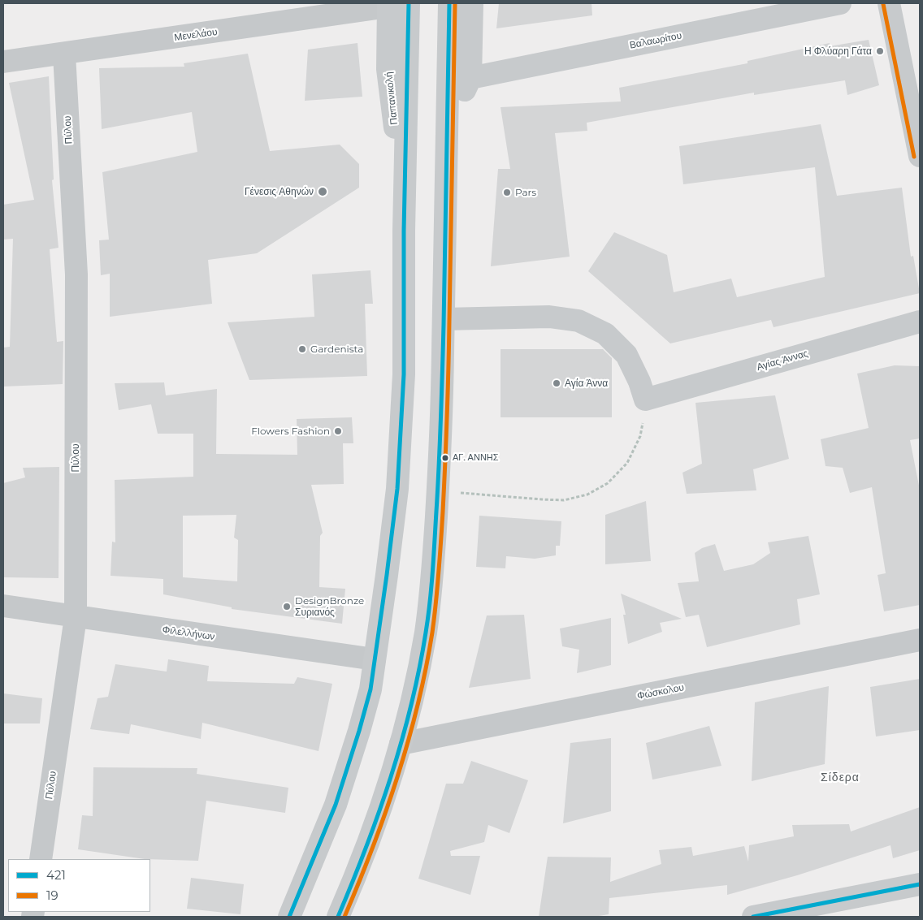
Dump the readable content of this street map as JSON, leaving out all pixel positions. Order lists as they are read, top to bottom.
{
  "streets": {
    "main road": ["Βαλαωρίτου", "Παπανικολή", "Αγίας Άννας"],
    "street": [
      "Μενελάου",
      "Πύλου",
      "Φιλελλήνων",
      "Φώσκολου"
    ]
  },
  "crossings": [
    ["Μενελάου", "Παπανικολή"],
    ["Μενελάου", "Πύλου"],
    ["Παπανικολή", "Φιλελλήνων"],
    ["Πύλου", "Φιλελλήνων"]
  ],
  "districts": ["Σίδερα"],
  "places": [
    "Η Φλύαρη Γάτα",
    "Γένεσις Αθηνών",
    "Pars",
    "Gardenista",
    "Αγία Άννα",
    "Flowers Fashion",
    "ΑΓ. ΑΝΝΗΣ",
    "DesignBronze Συριανός"
  ],
  "lines": ["transit line 421", "transit line 19"],
  "legend": ["421", "19"]
}
